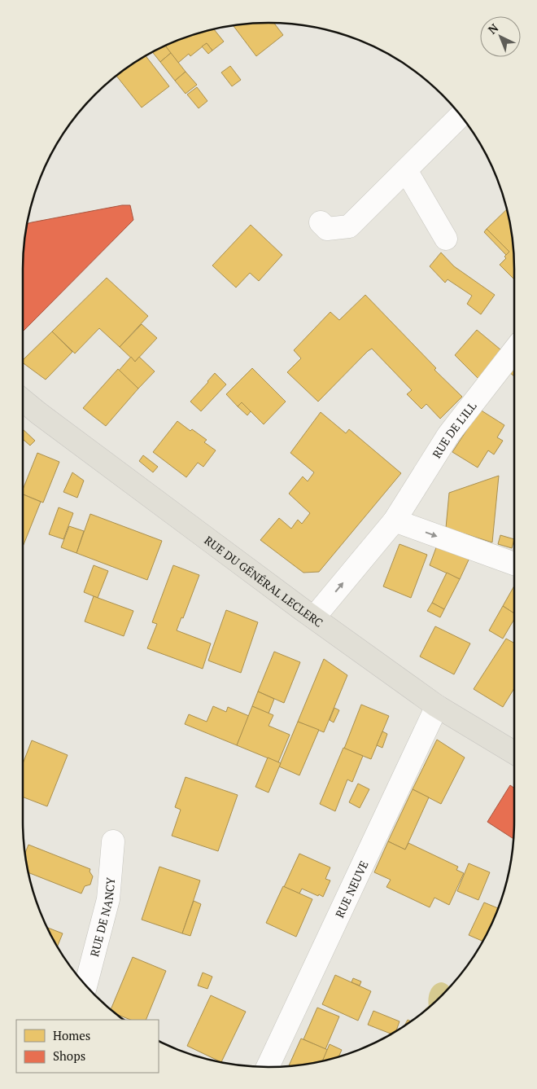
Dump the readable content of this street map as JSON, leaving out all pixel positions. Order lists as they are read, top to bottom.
{
  "streets": {
    "main road": ["RUE DU GÉNÉRAL LECLERC"],
    "street": ["RUE DE L'ILL", "RUE NEUVE", "RUE DE NANCY"]
  },
  "crossings": [
    ["RUE DE L'ILL", "RUE DU GÉNÉRAL LECLERC"],
    ["RUE DU GÉNÉRAL LECLERC", "RUE NEUVE"]
  ],
  "one_way": ["RUE DE L'ILL"],
  "legend": ["Homes", "Shops"],
  "north": "top left"
}
